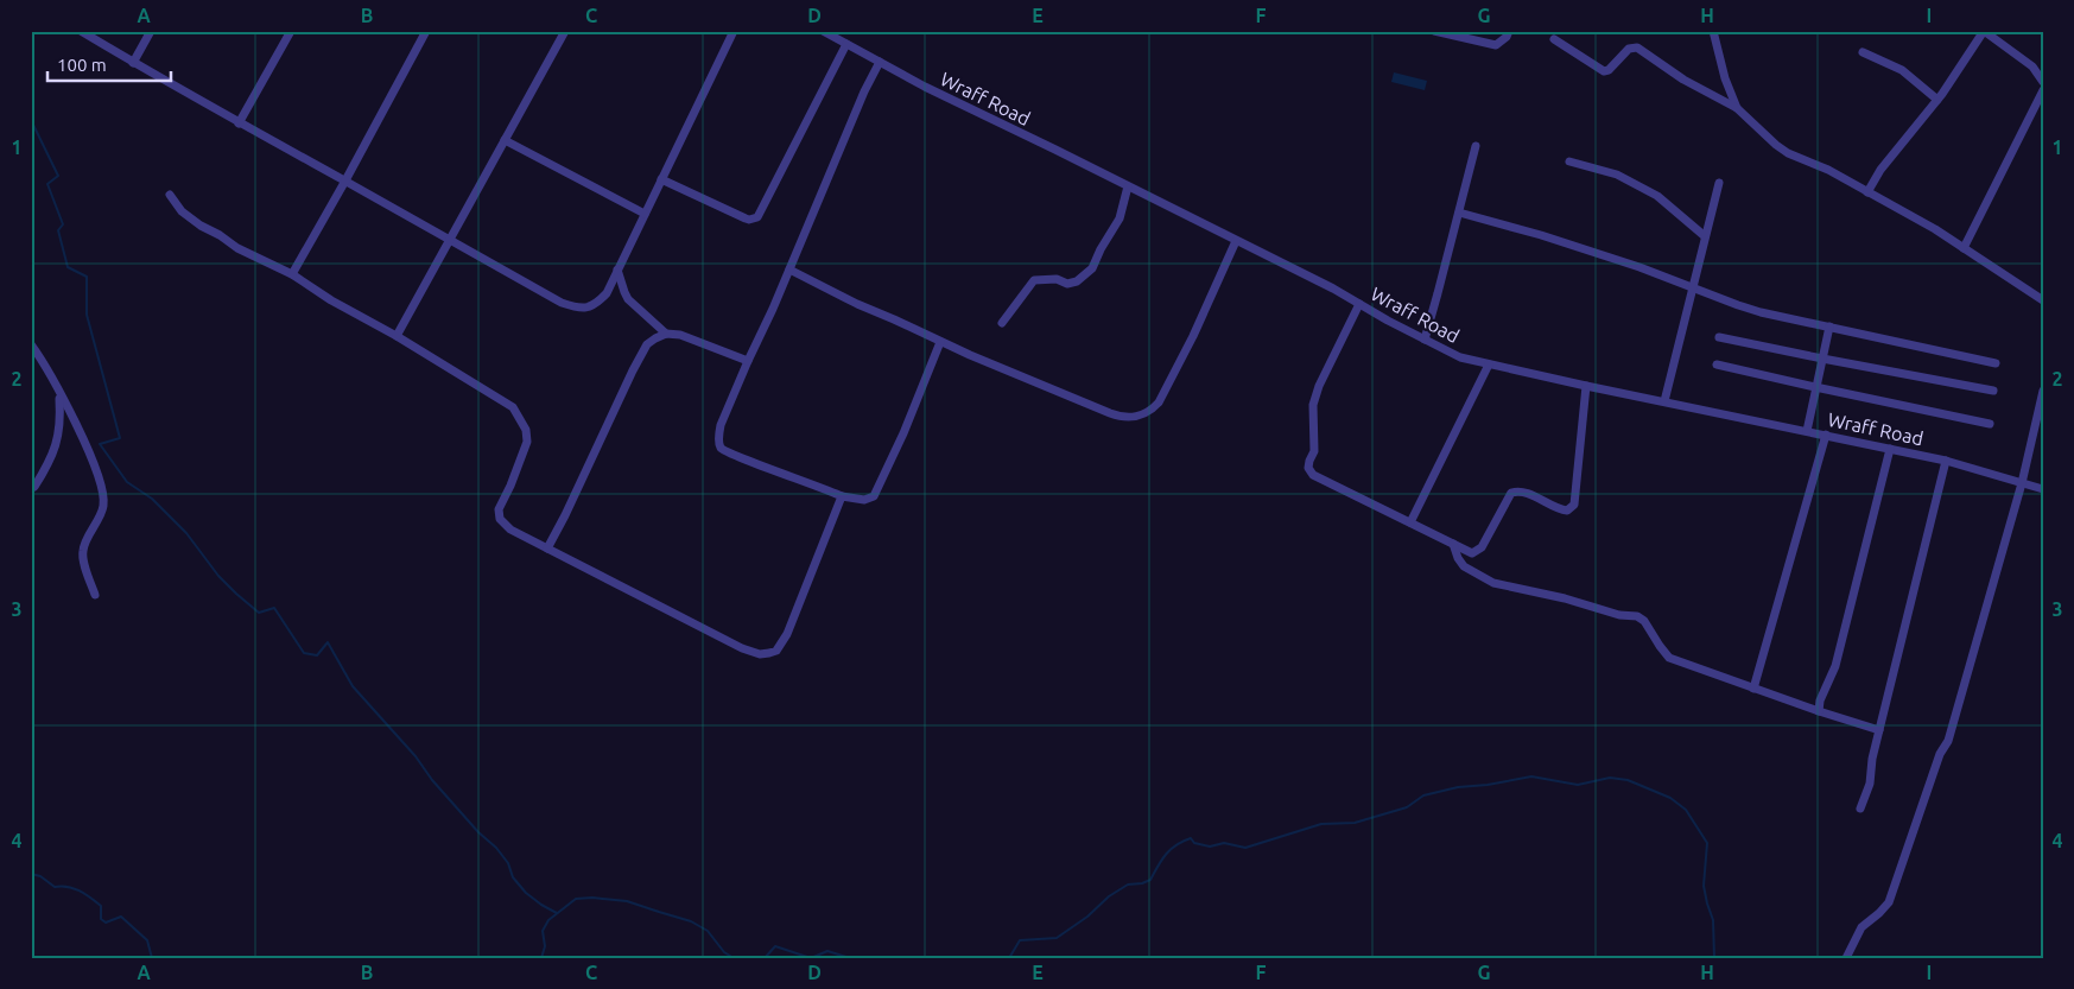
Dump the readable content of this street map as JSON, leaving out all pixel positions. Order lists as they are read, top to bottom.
{
  "streets": {
    "street": ["Wraff Road"]
  },
  "scale_bar": "100 m",
  "grid": {
    "columns": [
      "A",
      "B",
      "C",
      "D",
      "E",
      "F",
      "G",
      "H",
      "I"
    ],
    "rows": [
      "1",
      "2",
      "3",
      "4"
    ]
  }
}
